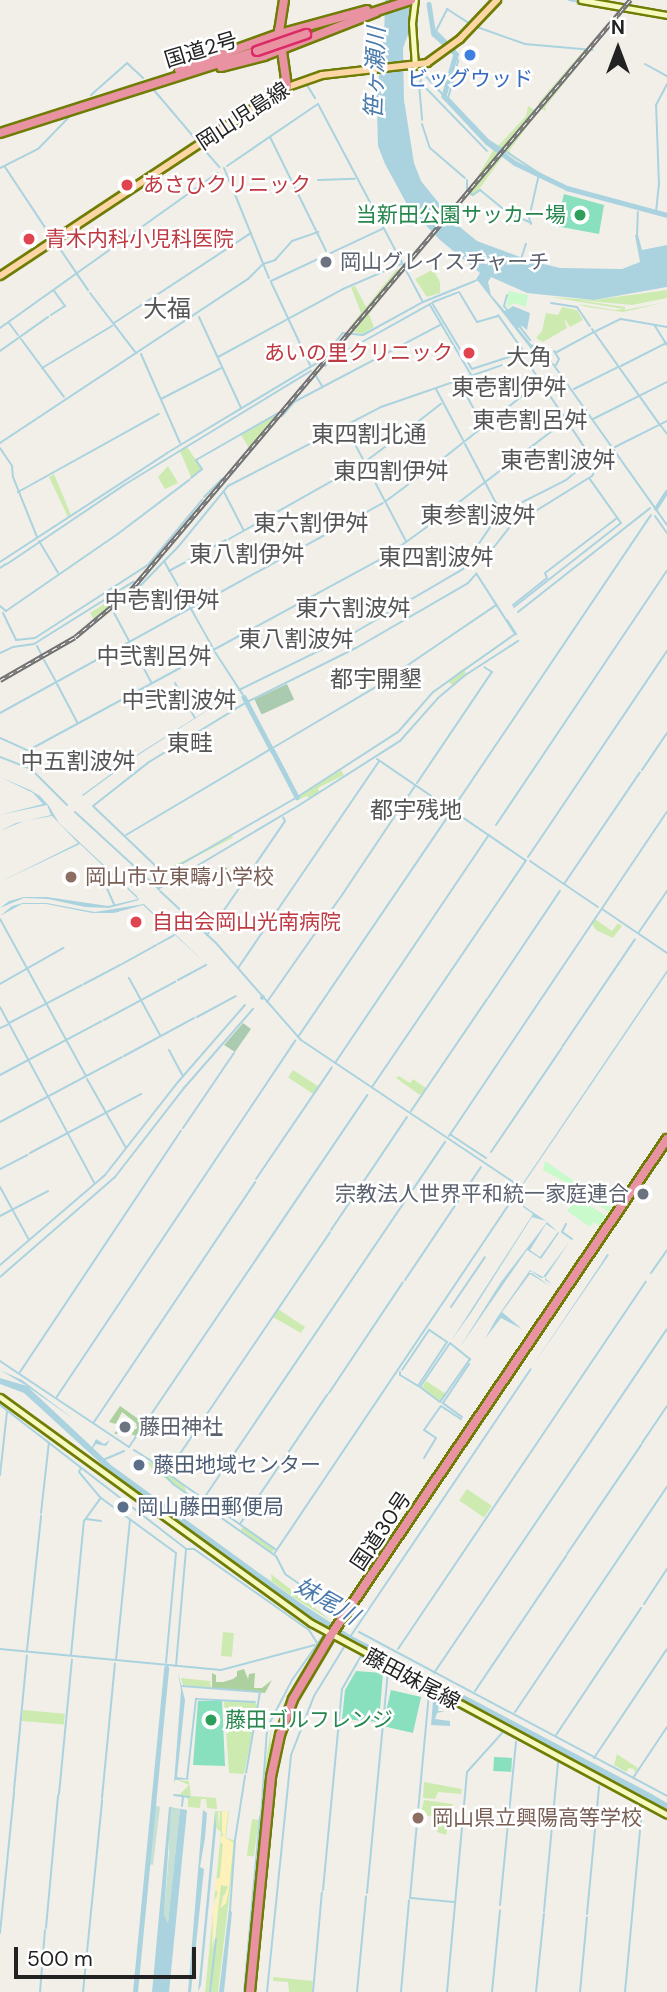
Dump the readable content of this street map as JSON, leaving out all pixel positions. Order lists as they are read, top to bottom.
{
  "streets": {
    "highway": ["国道2号", "国道30号"],
    "main road": ["岡山児島線", "藤田妹尾線"]
  },
  "crossings": [
    ["国道30号", "藤田妹尾線"]
  ],
  "districts": [
    "大福",
    "大角",
    "東壱割伊舛",
    "東壱割呂舛",
    "東四割北通",
    "東壱割波舛",
    "東四割伊舛",
    "東参割波舛",
    "東六割伊舛",
    "東八割伊舛",
    "東四割波舛",
    "中壱割伊舛",
    "東六割波舛",
    "東八割波舛",
    "中弐割呂舛",
    "都宇開墾",
    "中弐割波舛",
    "東畦",
    "中五割波舛",
    "都宇残地"
  ],
  "water": ["笹ヶ瀬川", "妹尾川"],
  "places": [
    "ビッグウッド",
    "あさひクリニック",
    "当新田公園サッカー場",
    "青木内科小児科医院",
    "岡山グレイスチャーチ",
    "あいの里クリニック",
    "岡山市立東疇小学校",
    "自由会岡山光南病院",
    "宗教法人世界平和統一家庭連合",
    "藤田神社",
    "藤田地域センター",
    "岡山藤田郵便局",
    "藤田ゴルフレンジ",
    "岡山県立興陽高等学校"
  ],
  "scale_bar": "500 m",
  "north": "top"
}
